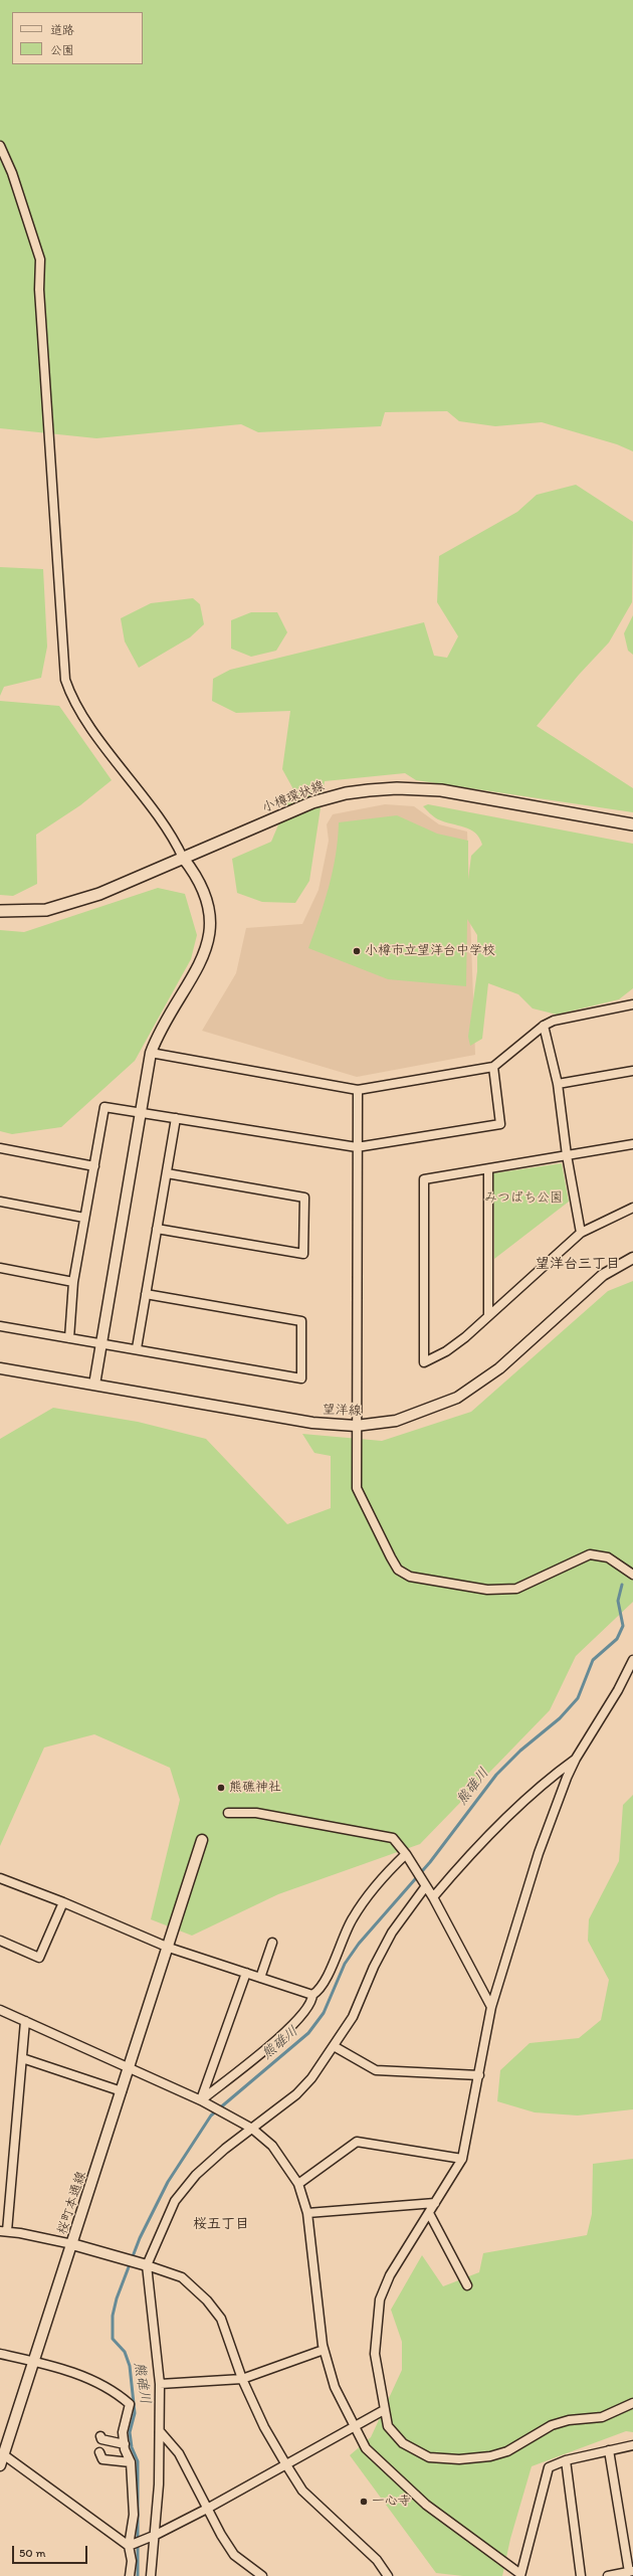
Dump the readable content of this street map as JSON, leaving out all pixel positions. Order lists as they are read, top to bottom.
{
  "streets": {
    "main road": ["小樽環状線"],
    "street": ["望洋線", "桜町本通線"]
  },
  "districts": ["望洋台三丁目", "桜五丁目"],
  "water": ["熊碓川"],
  "parks": ["みつばち公園"],
  "places": ["小樽市立望洋台中学校", "熊礁神社", "一心寺"],
  "legend": ["道路", "公園"],
  "scale_bar": "50 m"
}
